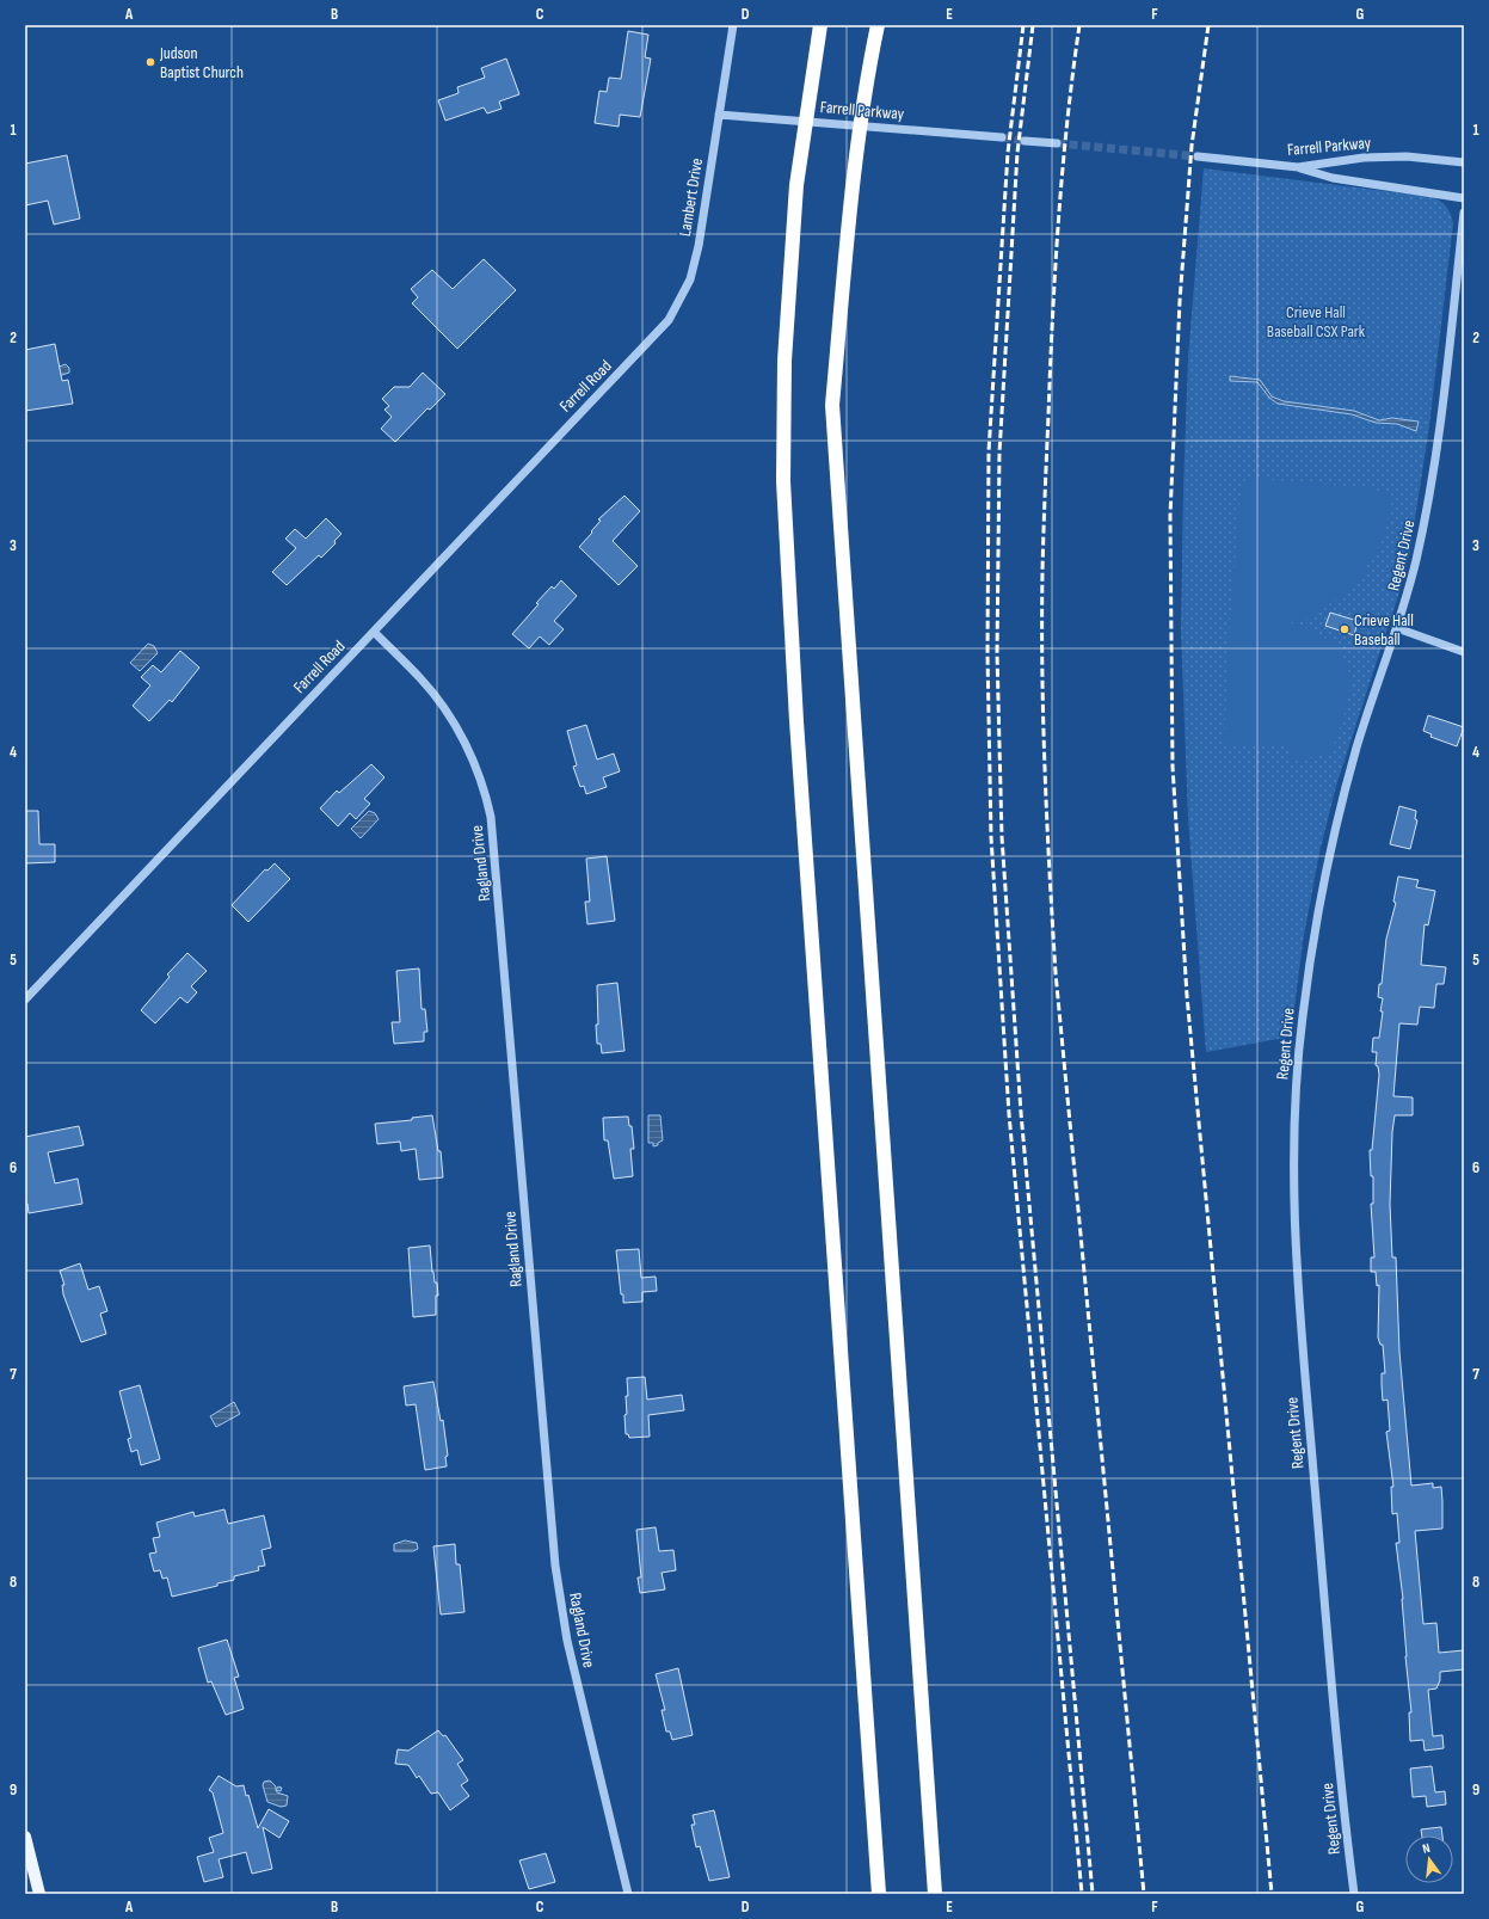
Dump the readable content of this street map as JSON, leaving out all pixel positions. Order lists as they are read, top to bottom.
{
  "streets": {
    "street": [
      "Farrell Parkway",
      "Lambert Drive",
      "Farrell Road",
      "Regent Drive",
      "Ragland Drive"
    ]
  },
  "crossings": [
    ["Farrell Parkway", "Lambert Drive"],
    ["Lambert Drive", "Farrell Road"],
    ["Farrell Road", "Ragland Drive"]
  ],
  "parks": ["Crieve Hall Baseball CSX Park"],
  "places": ["Judson Baptist Church", "Crieve Hall Baseball"],
  "north": "top",
  "grid": {
    "columns": [
      "A",
      "B",
      "C",
      "D",
      "E",
      "F",
      "G"
    ],
    "rows": [
      "1",
      "2",
      "3",
      "4",
      "5",
      "6",
      "7",
      "8",
      "9"
    ]
  }
}
